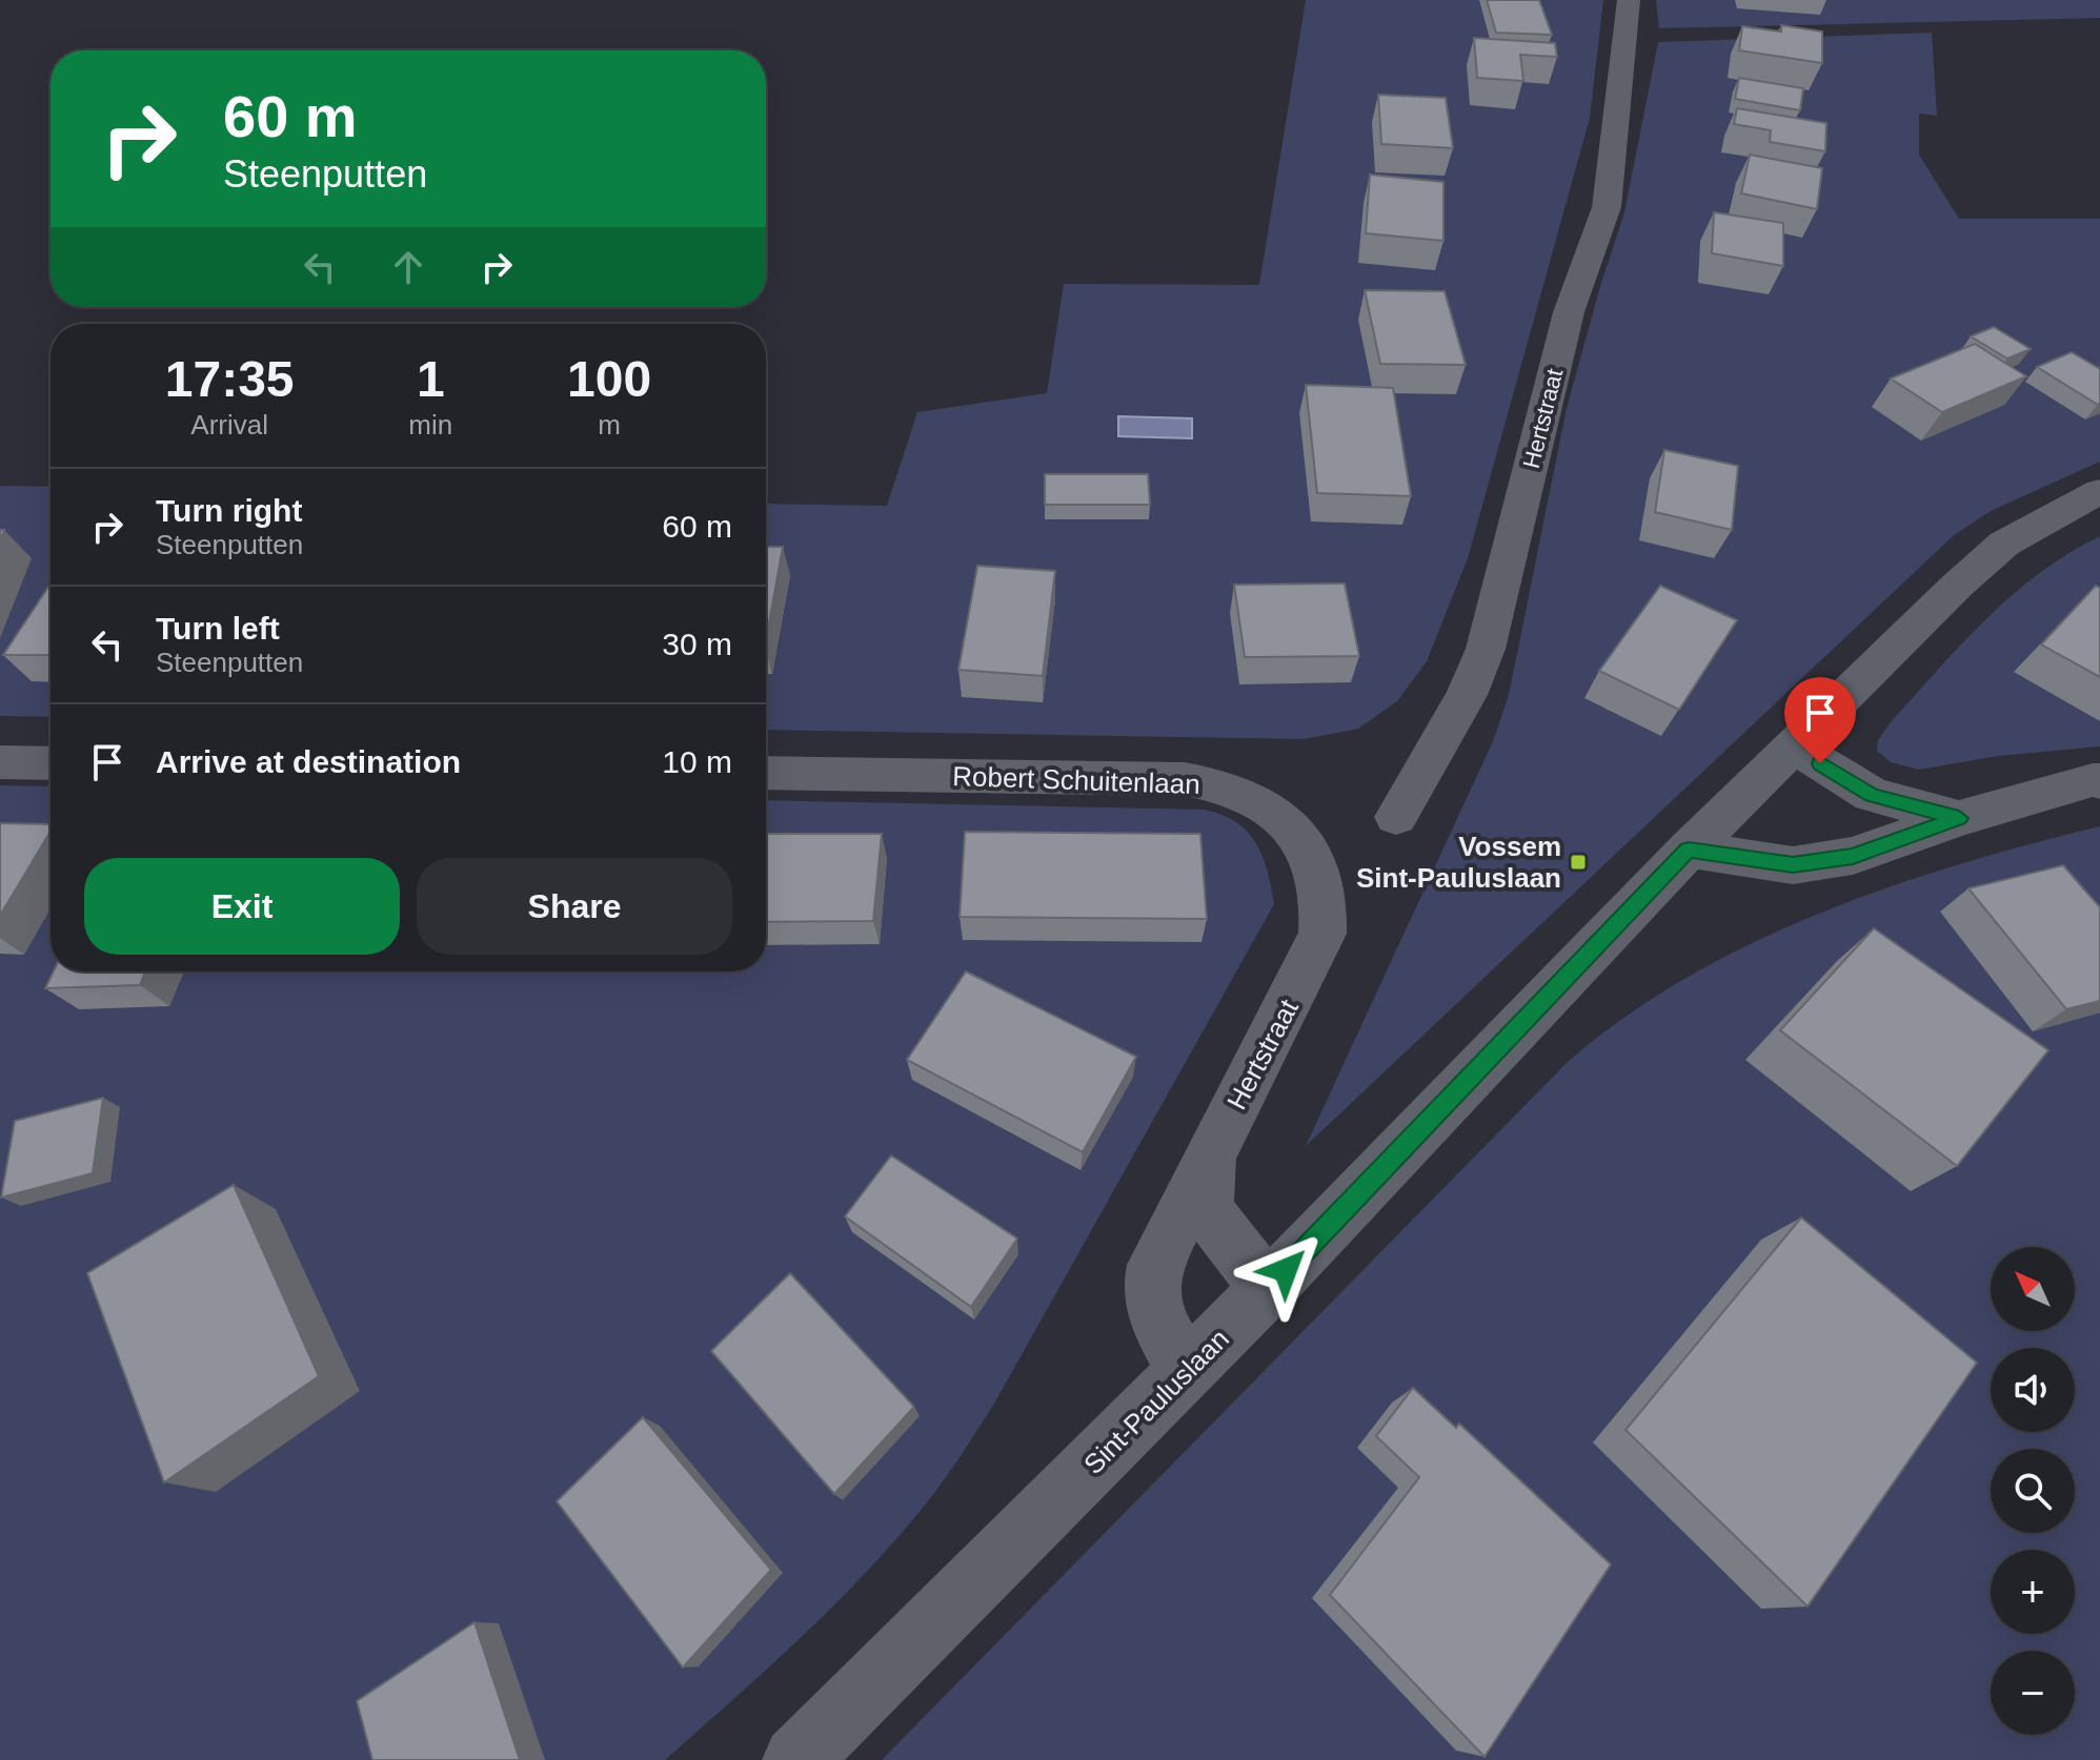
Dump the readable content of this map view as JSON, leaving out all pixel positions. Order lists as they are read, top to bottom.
{
  "streets": {
    "street": ["Hertstraat", "Robert Schuitenlaan", "Sint-Pauluslaan"]
  },
  "crossings": [
    ["Hertstraat", "Robert Schuitenlaan"],
    ["Hertstraat", "Sint-Pauluslaan"]
  ],
  "places": {
    "transit": ["Vossem Sint-Pauluslaan"]
  },
  "north": "top left",
  "page": {
    "turn": ["60 m", "Steenputten"],
    "eta": [
      "17:35",
      "Arrival",
      "1",
      "min",
      "100",
      "m"
    ],
    "list": [
      {
        "name": "Turn right",
        "note": "Steenputten",
        "value": "60 m"
      },
      {
        "name": "Turn left",
        "note": "Steenputten",
        "value": "30 m"
      },
      {
        "name": "Arrive at destination",
        "value": "10 m"
      }
    ],
    "buttons": ["Exit", "Share"],
    "map_buttons": ["+", "−"]
  }
}
